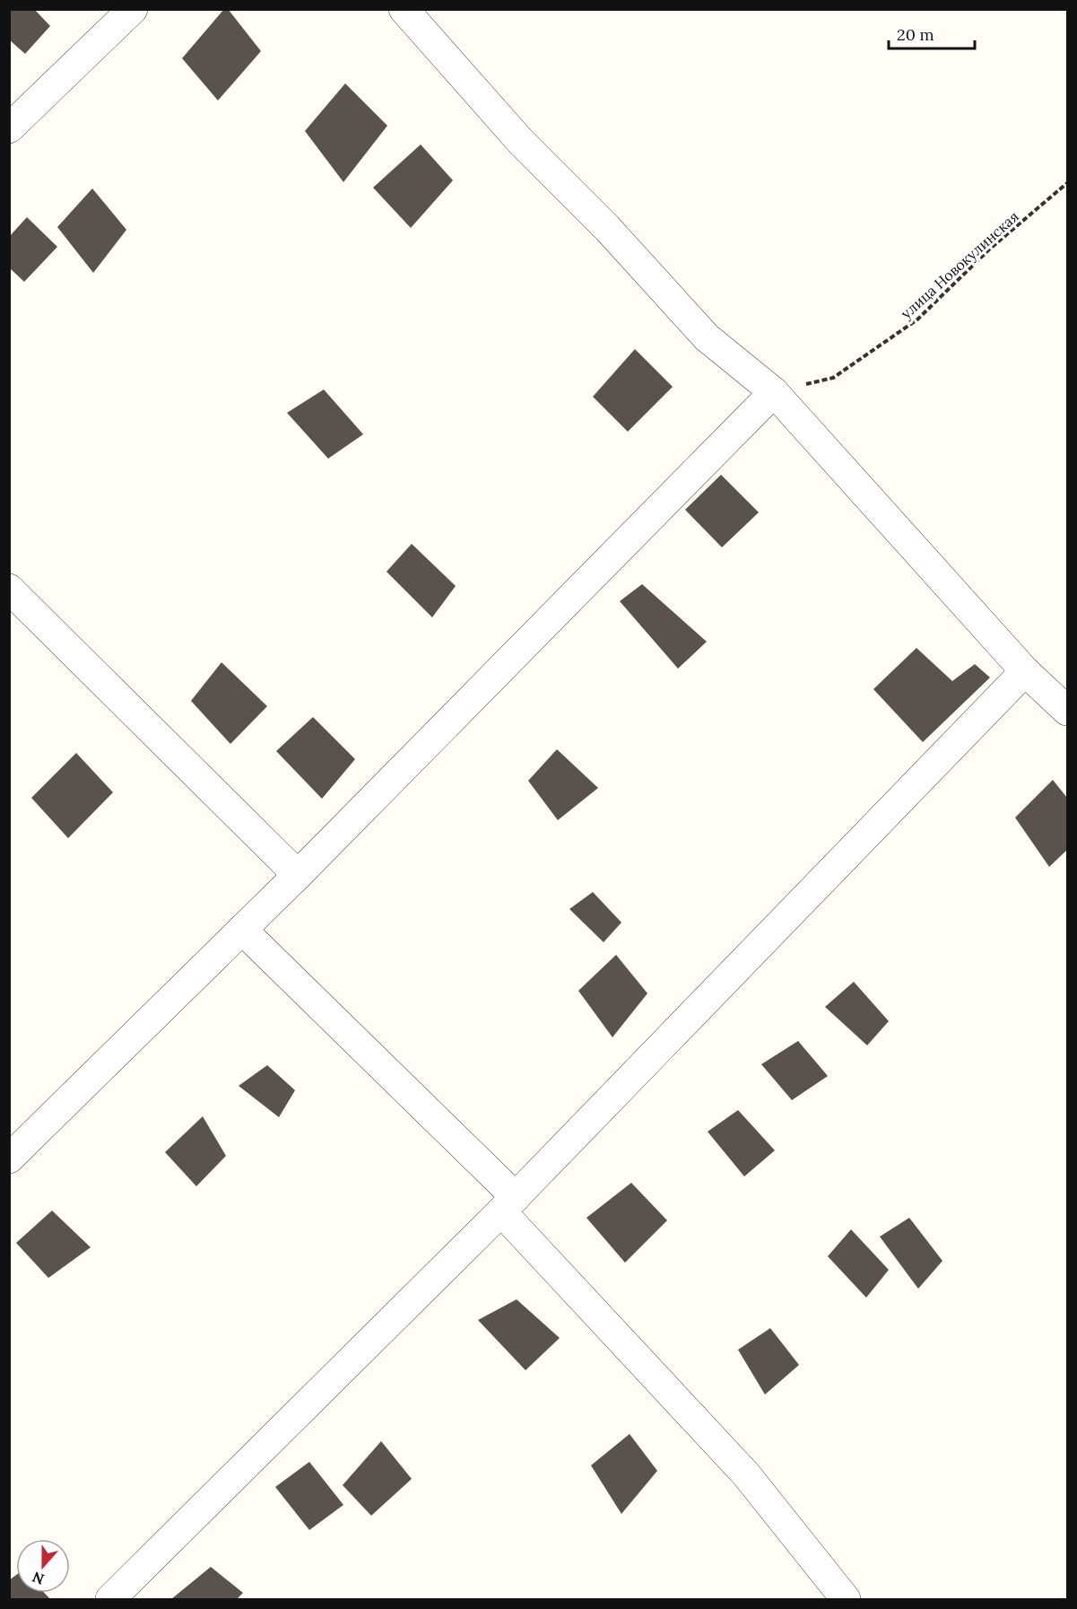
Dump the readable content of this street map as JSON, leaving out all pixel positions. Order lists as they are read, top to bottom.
{
  "streets": {
    "path": ["улица Новокулинская"]
  },
  "scale_bar": "20 m",
  "north": "bottom"
}
